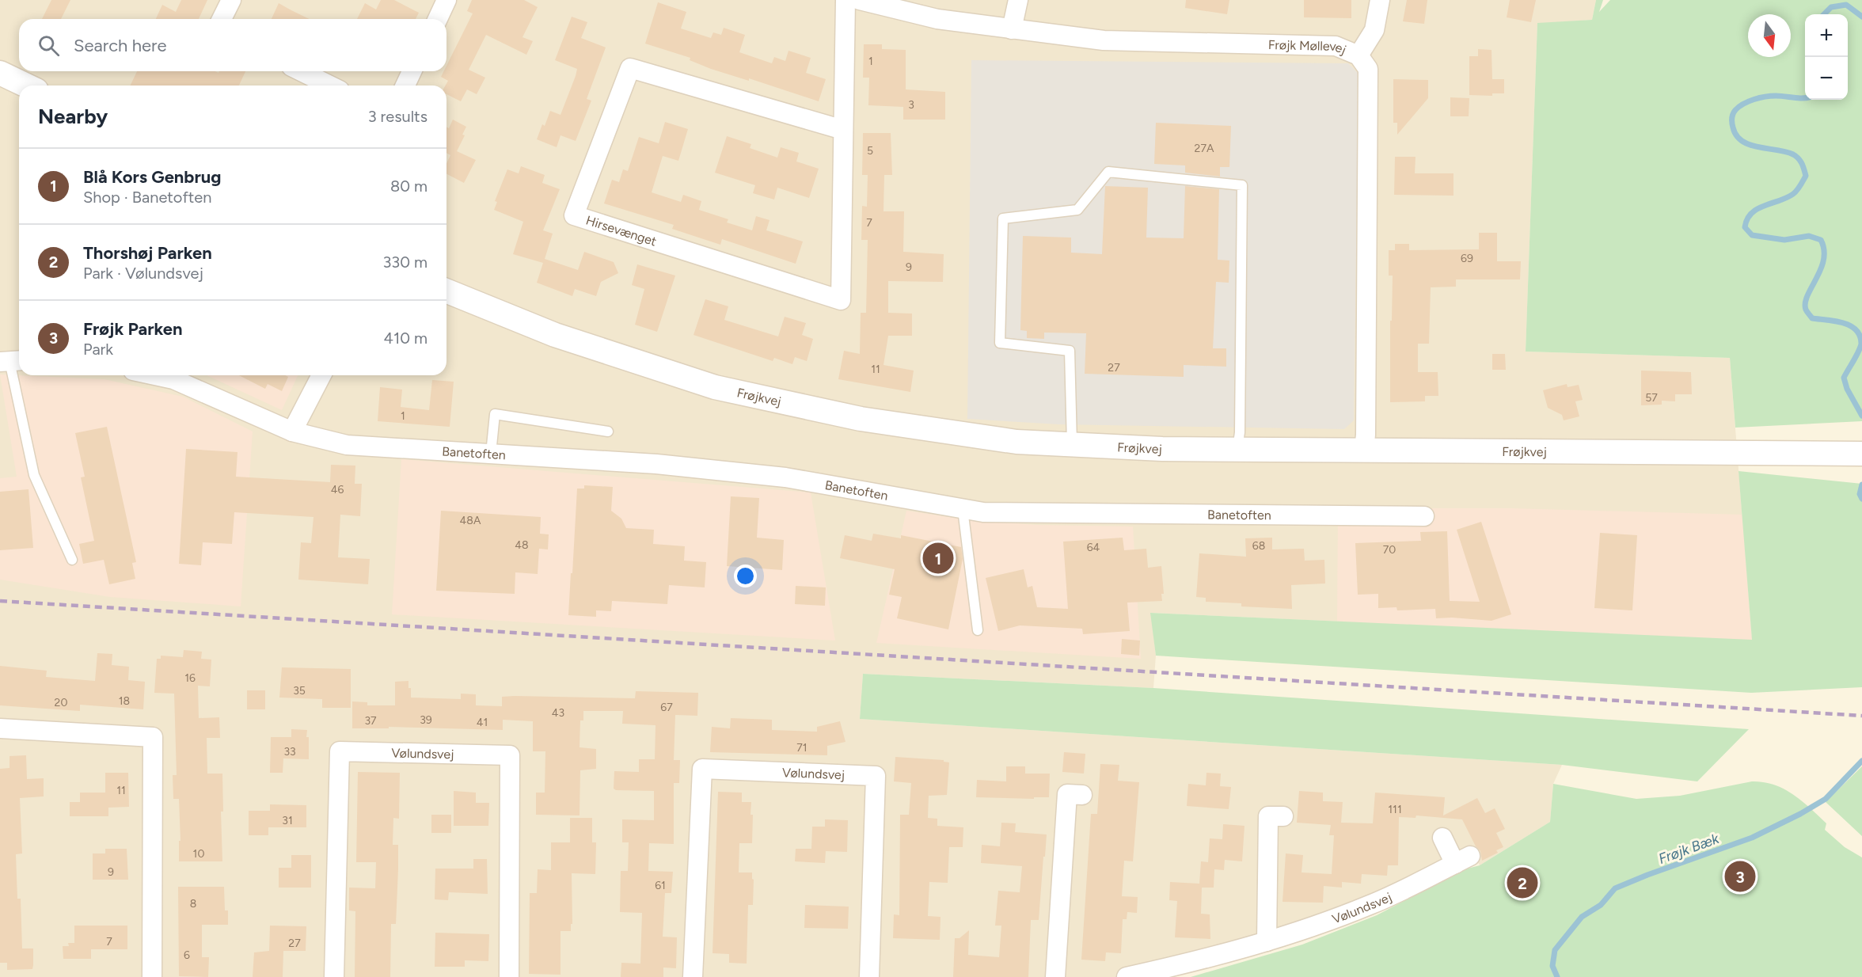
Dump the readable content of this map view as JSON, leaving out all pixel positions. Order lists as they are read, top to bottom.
{
  "streets": {
    "street": [
      "Frøjk Møllevej",
      "Hirsevænget",
      "Frøjkvej",
      "Banetoften",
      "Vølundsvej"
    ]
  },
  "crossings": [
    ["Frøjk Møllevej", "Frøjkvej"]
  ],
  "water": ["Frøjk Bæk"],
  "house_numbers": [
    "1",
    "3",
    "27A",
    "5",
    "7",
    "69",
    "9",
    "27",
    "11",
    "57",
    "1",
    "46",
    "48A",
    "48",
    "68",
    "64",
    "70",
    "16",
    "35",
    "18",
    "20",
    "67",
    "43",
    "39",
    "37",
    "41",
    "71",
    "33",
    "11",
    "111",
    "31",
    "10",
    "9",
    "61",
    "8",
    "7",
    "27",
    "6"
  ],
  "north": "bottom",
  "page": {
    "map_buttons": ["+", "−"],
    "search": "Search here",
    "heading": ["Nearby", "3 results"],
    "list": [
      {
        "mark": "1",
        "name": "Blå Kors Genbrug",
        "note": "Shop · Banetoften",
        "value": "80 m"
      },
      {
        "mark": "2",
        "name": "Thorshøj Parken",
        "note": "Park · Vølundsvej",
        "value": "330 m"
      },
      {
        "mark": "3",
        "name": "Frøjk Parken",
        "note": "Park",
        "value": "410 m"
      }
    ],
    "pins": ["1", "3", "2"]
  }
}
